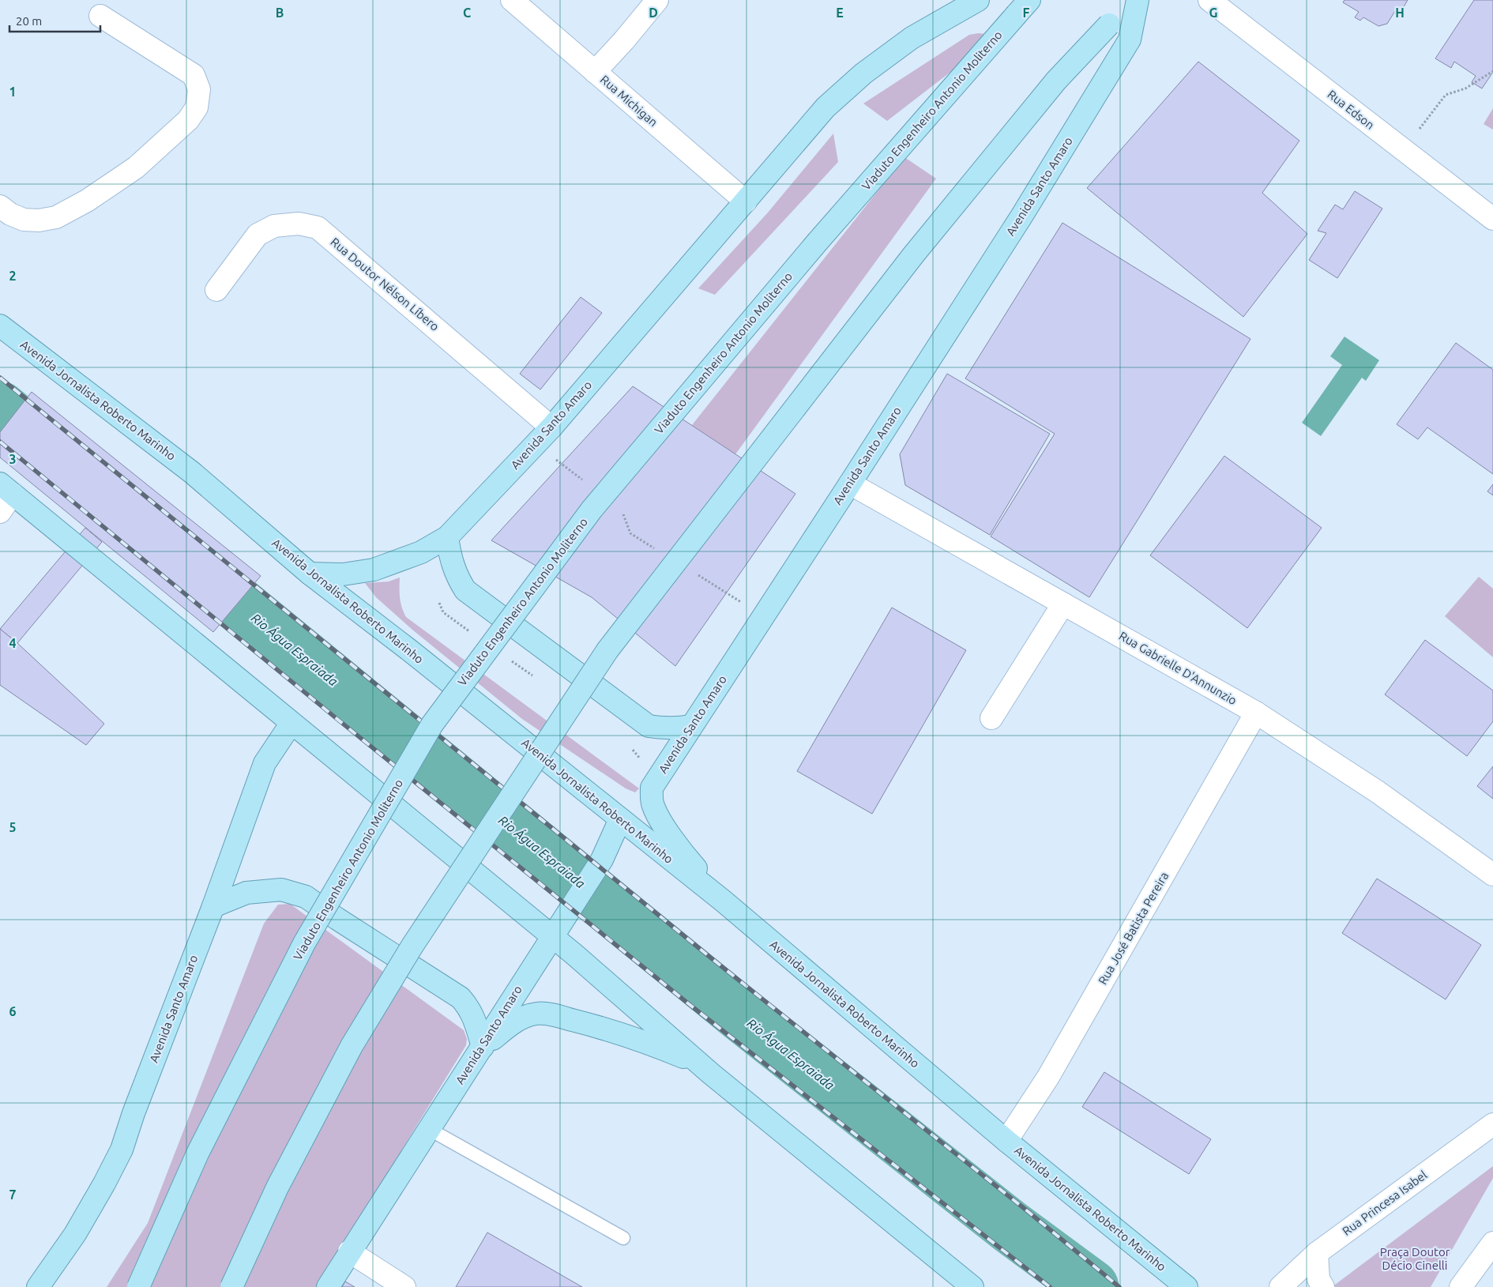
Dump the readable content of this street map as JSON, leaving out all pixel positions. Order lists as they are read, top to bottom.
{
  "streets": {
    "main road": ["Viaduto Engenheiro Antonio Moliterno", "Avenida Santo Amaro", "Avenida Jornalista Roberto Marinho"],
    "street": [
      "Rua Michigan",
      "Rua Edson",
      "Rua Doutor Nélson Líbero",
      "Rua Gabrielle D'Annunzio",
      "Rua José Batista Pereira",
      "Rua Princesa Isabel"
    ]
  },
  "crossings": [
    ["Rua Michigan", "Avenida Santo Amaro"],
    ["Avenida Santo Amaro", "Rua Doutor Nélson Líbero"],
    ["Avenida Santo Amaro", "Avenida Jornalista Roberto Marinho"],
    ["Avenida Santo Amaro", "Rua Gabrielle D'Annunzio"],
    ["Avenida Jornalista Roberto Marinho", "Rua José Batista Pereira"],
    ["Rua Gabrielle D'Annunzio", "Rua José Batista Pereira"]
  ],
  "water": ["Rio Água Espraiada"],
  "parks": ["Praça Doutor Décio Cinelli"],
  "scale_bar": "20 m",
  "grid": {
    "columns": [
      "B",
      "C",
      "D",
      "E",
      "F",
      "G",
      "H"
    ],
    "rows": [
      "1",
      "2",
      "3",
      "4",
      "5",
      "6",
      "7"
    ]
  }
}
